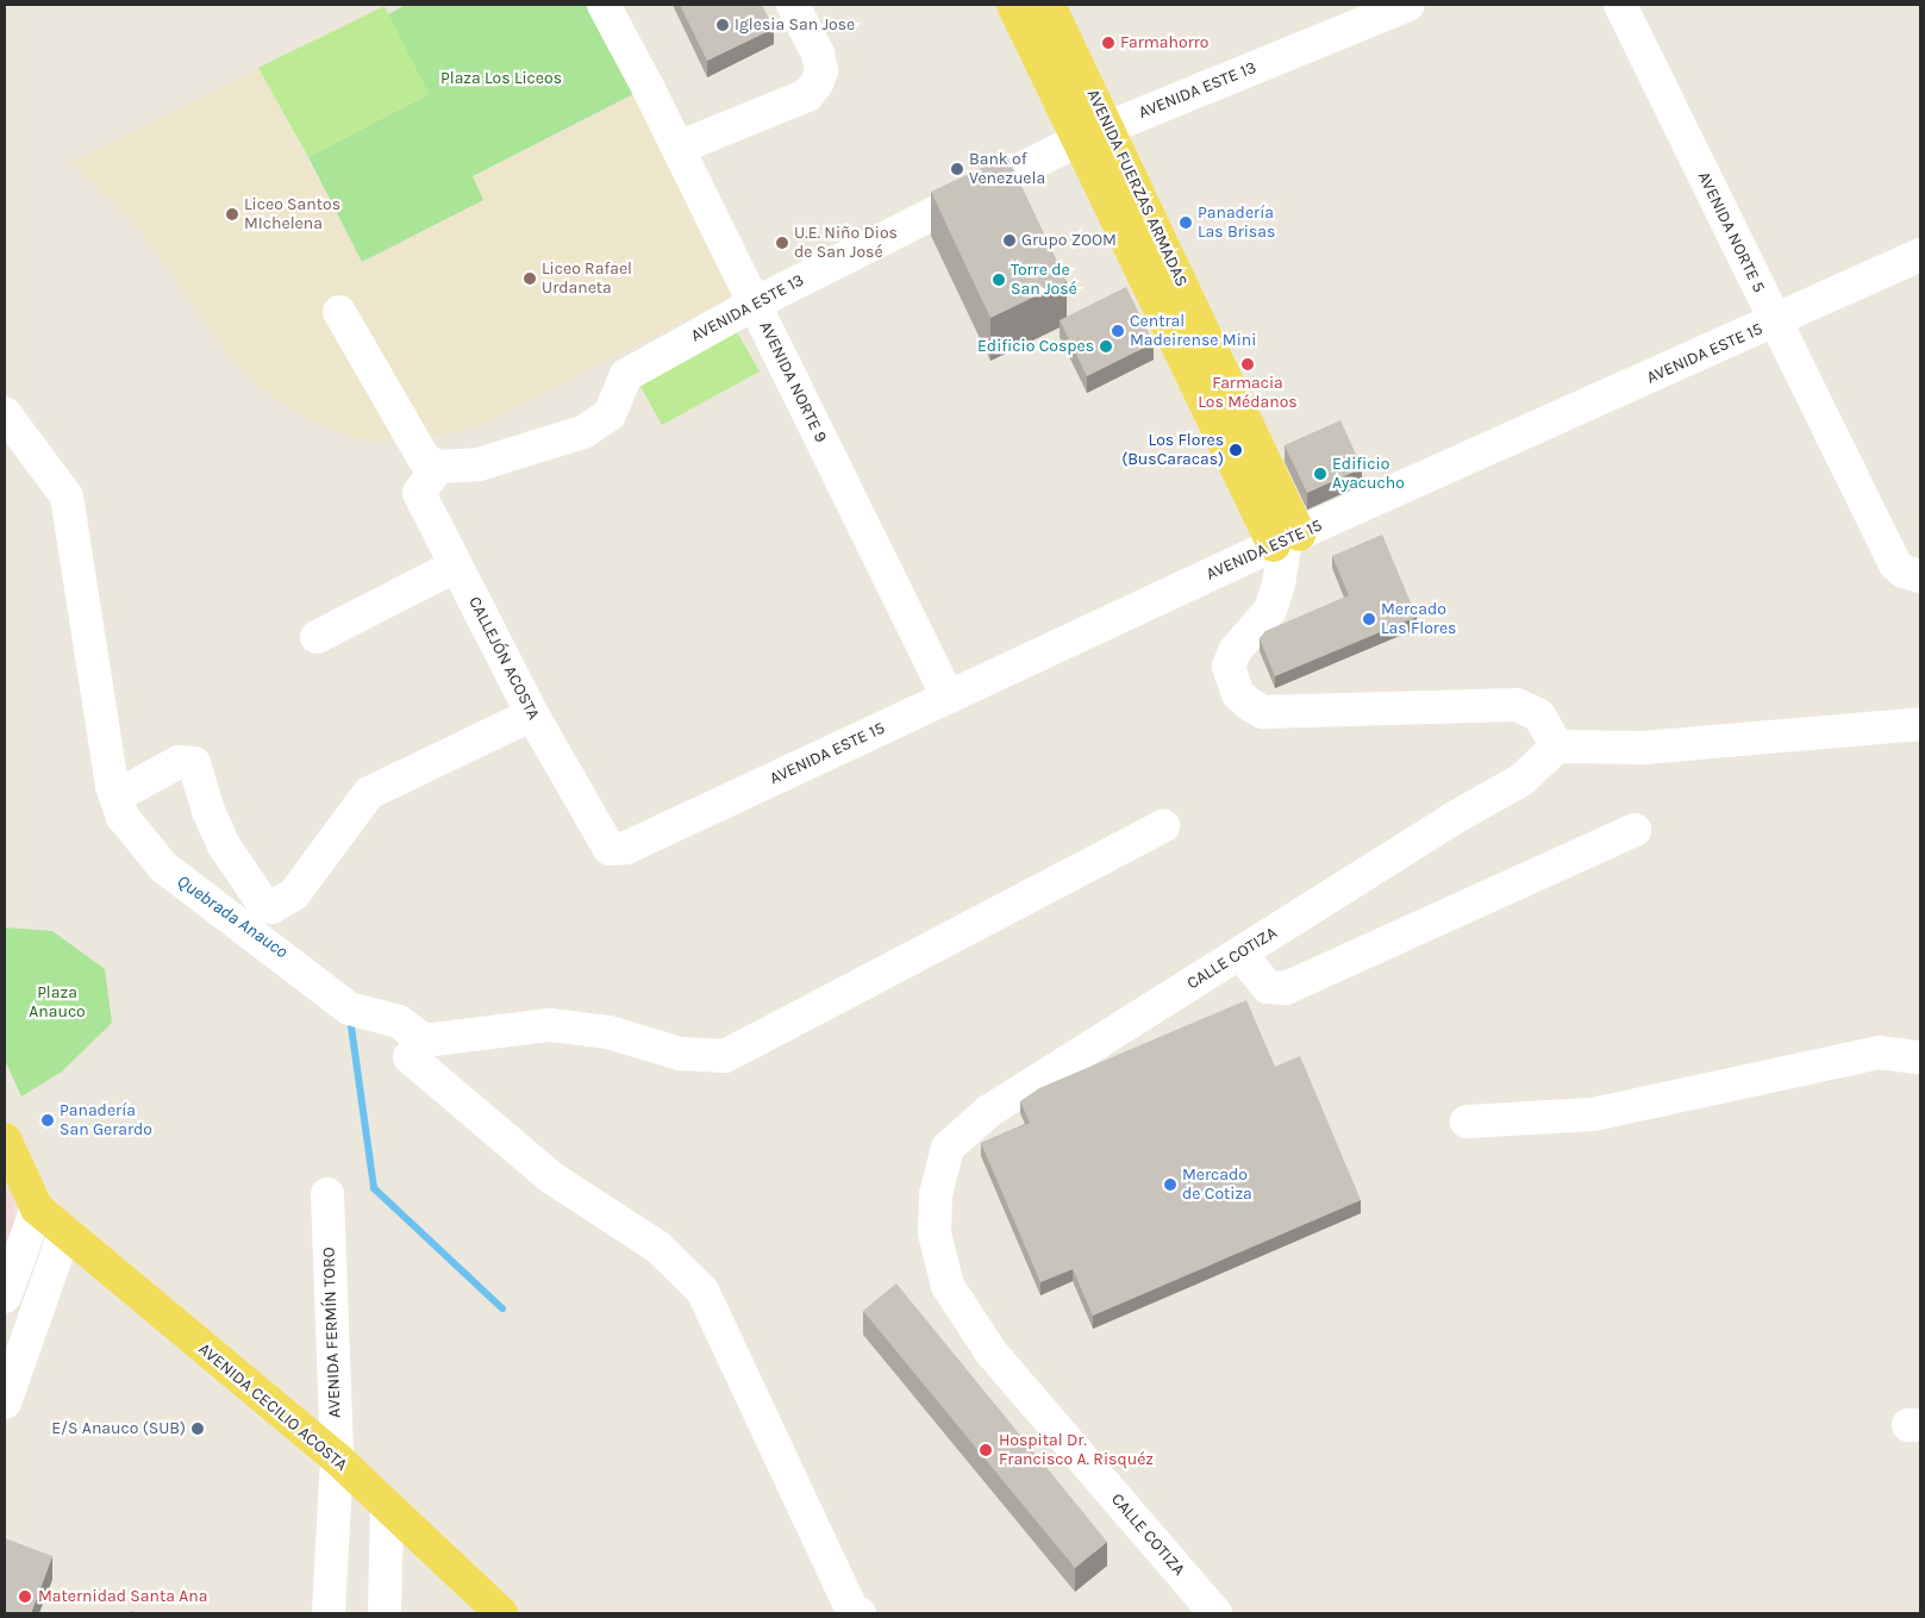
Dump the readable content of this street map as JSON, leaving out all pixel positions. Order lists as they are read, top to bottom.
{
  "streets": {
    "main road": ["AVENIDA FUERZAS ARMADAS", "AVENIDA CECILIO ACOSTA"],
    "street": [
      "AVENIDA ESTE 13",
      "AVENIDA NORTE 5",
      "AVENIDA ESTE 15",
      "AVENIDA NORTE 9",
      "CALLEJÓN ACOSTA",
      "CALLE COTIZA",
      "AVENIDA FERMÍN TORO"
    ]
  },
  "crossings": [
    ["AVENIDA ESTE 13", "AVENIDA FUERZAS ARMADAS"],
    ["AVENIDA ESTE 13", "AVENIDA NORTE 9"],
    ["AVENIDA ESTE 13", "CALLEJÓN ACOSTA"],
    ["AVENIDA FUERZAS ARMADAS", "AVENIDA ESTE 15"],
    ["AVENIDA NORTE 5", "AVENIDA ESTE 15"],
    ["AVENIDA ESTE 15", "AVENIDA NORTE 9"],
    ["AVENIDA ESTE 15", "CALLEJÓN ACOSTA"],
    ["AVENIDA FERMÍN TORO", "AVENIDA CECILIO ACOSTA"]
  ],
  "water": ["Quebrada Anauco"],
  "parks": ["Plaza Los Liceos", "Plaza Anauco"],
  "places": [
    "Iglesia San Jose",
    "Farmahorro",
    "Bank of Venezuela",
    "Liceo Santos MIchelena",
    "Panadería Las Brisas",
    "Grupo ZOOM",
    "U.E. Niño Dios de San José",
    "Liceo Rafael Urdaneta",
    "Torre de San José",
    "Central Madeirense Mini",
    "Edificio Cospes",
    "Farmacia Los Médanos",
    "Los Flores (BusCaracas)",
    "Edificio Ayacucho",
    "Mercado Las Flores",
    "Panadería San Gerardo",
    "Mercado de Cotiza",
    "E/S Anauco (SUB)",
    "Hospital Dr. Francisco A. Risquéz",
    "Maternidad Santa Ana"
  ]
}
